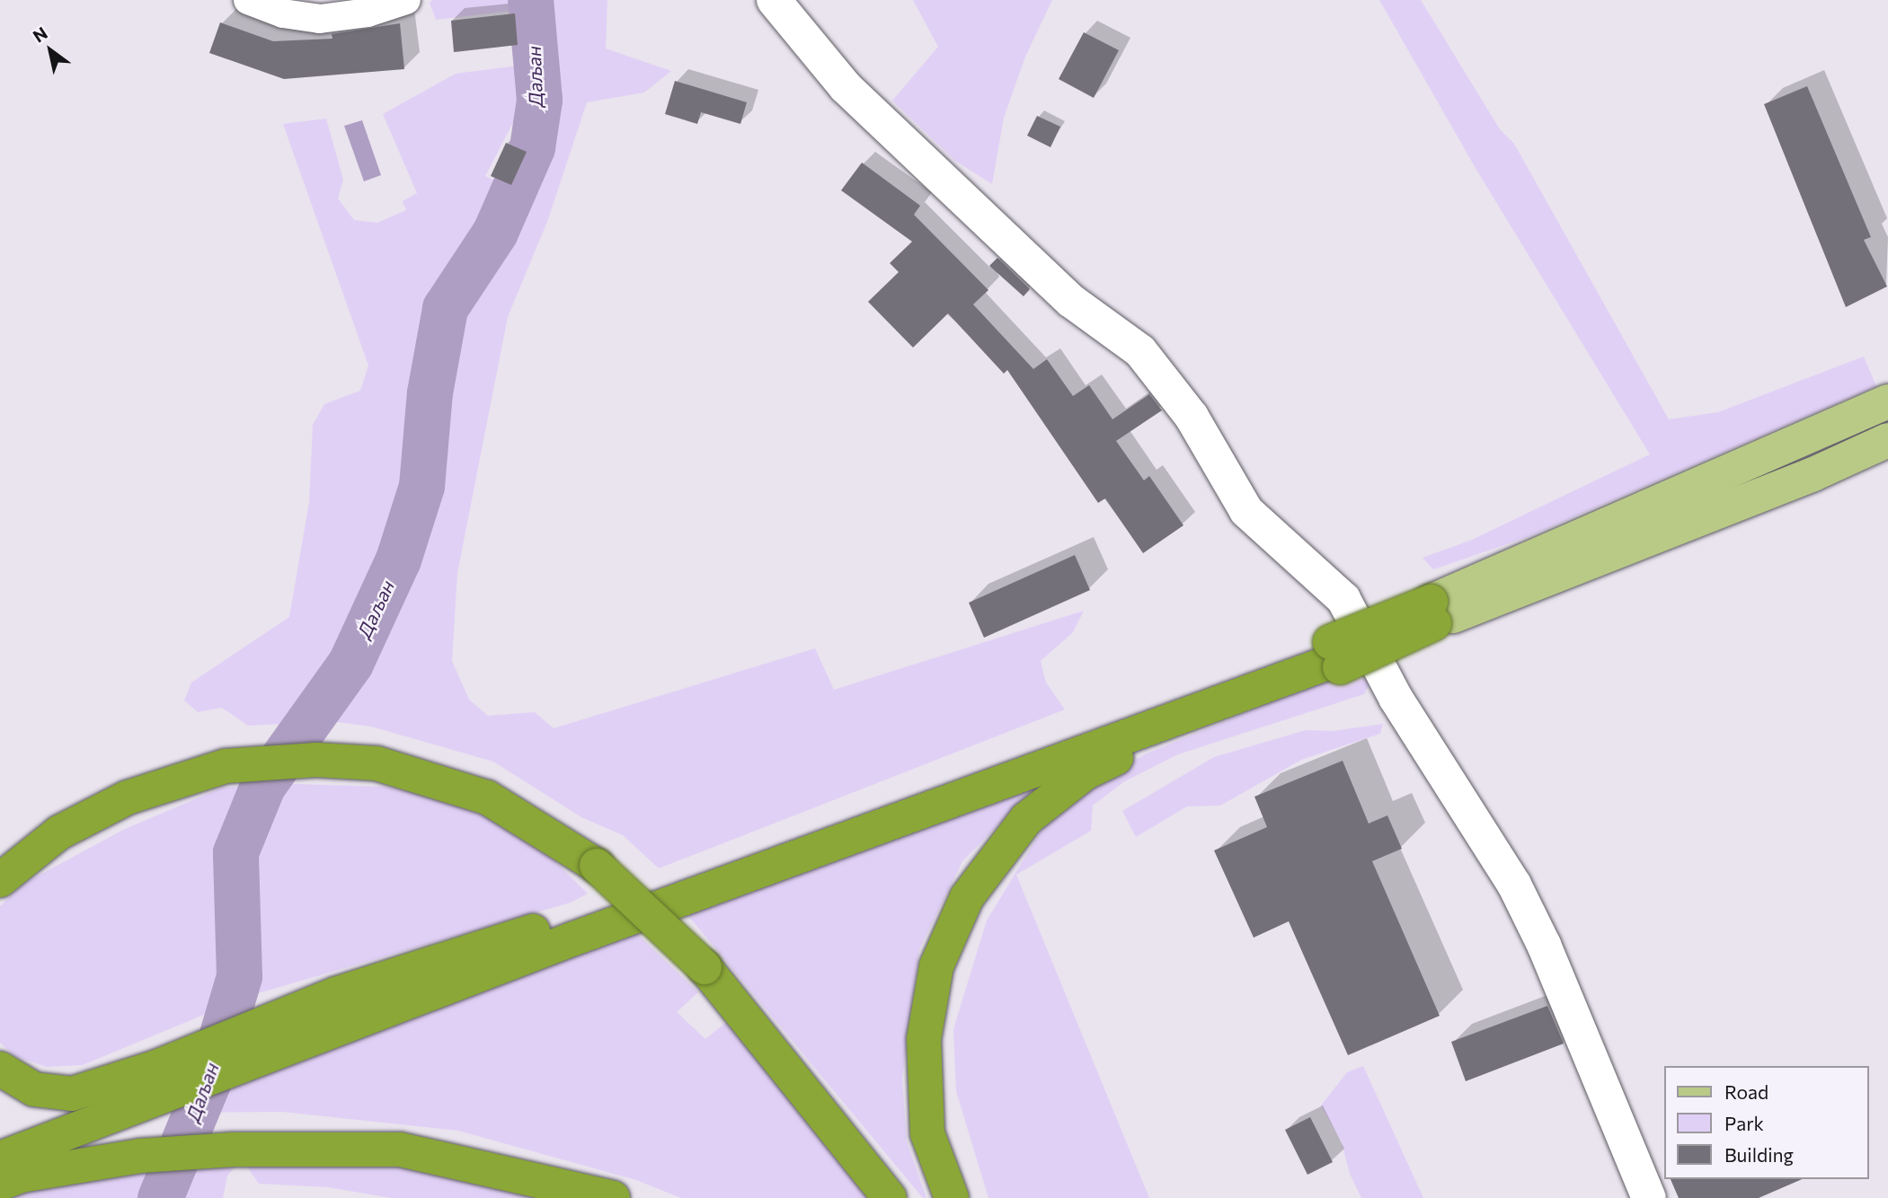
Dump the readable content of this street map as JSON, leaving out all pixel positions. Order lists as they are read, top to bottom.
{
  "water": ["Даљан"],
  "legend": ["Road", "Park", "Building"],
  "north": "top left"
}
